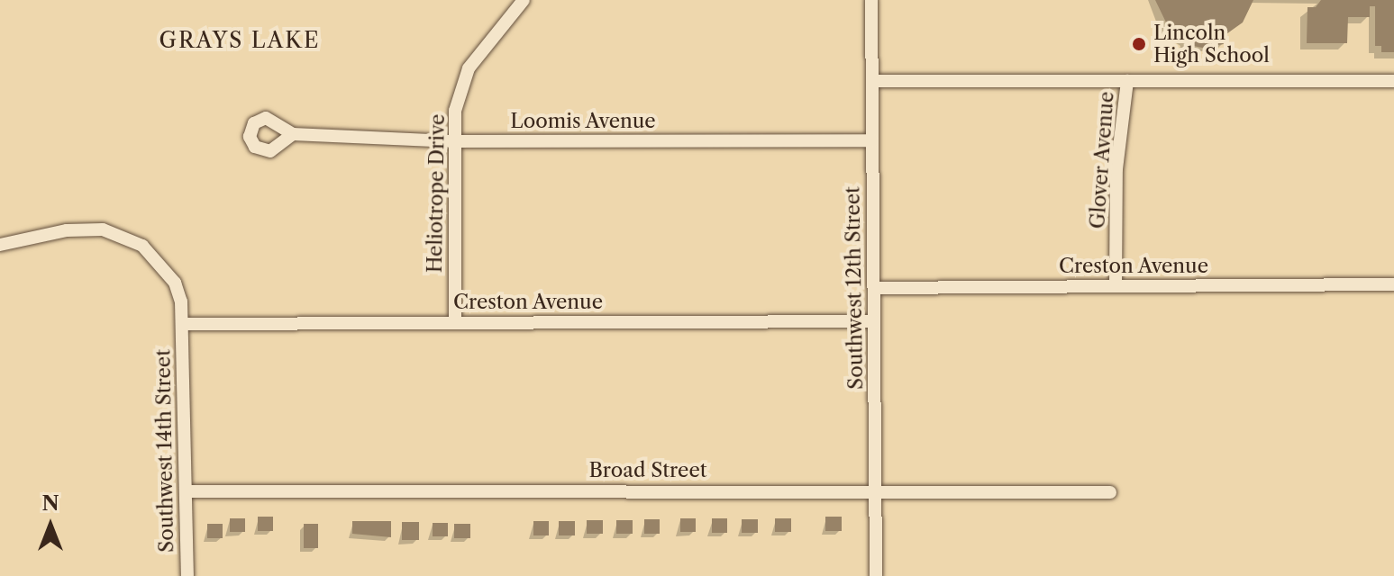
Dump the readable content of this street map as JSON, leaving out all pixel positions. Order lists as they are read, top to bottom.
{
  "streets": {
    "street": [
      "Loomis Avenue",
      "Glover Avenue",
      "Heliotrope Drive",
      "Creston Avenue",
      "Southwest 12th Street",
      "Southwest 14th Street",
      "Broad Street"
    ]
  },
  "crossings": [
    ["Loomis Avenue", "Heliotrope Drive"],
    ["Loomis Avenue", "Southwest 12th Street"],
    ["Glover Avenue", "Creston Avenue"],
    ["Heliotrope Drive", "Creston Avenue"],
    ["Creston Avenue", "Southwest 12th Street"],
    ["Creston Avenue", "Southwest 14th Street"],
    ["Southwest 12th Street", "Broad Street"],
    ["Southwest 14th Street", "Broad Street"]
  ],
  "districts": ["GRAYS LAKE"],
  "places": ["Lincoln High School"],
  "north": "top"
}
